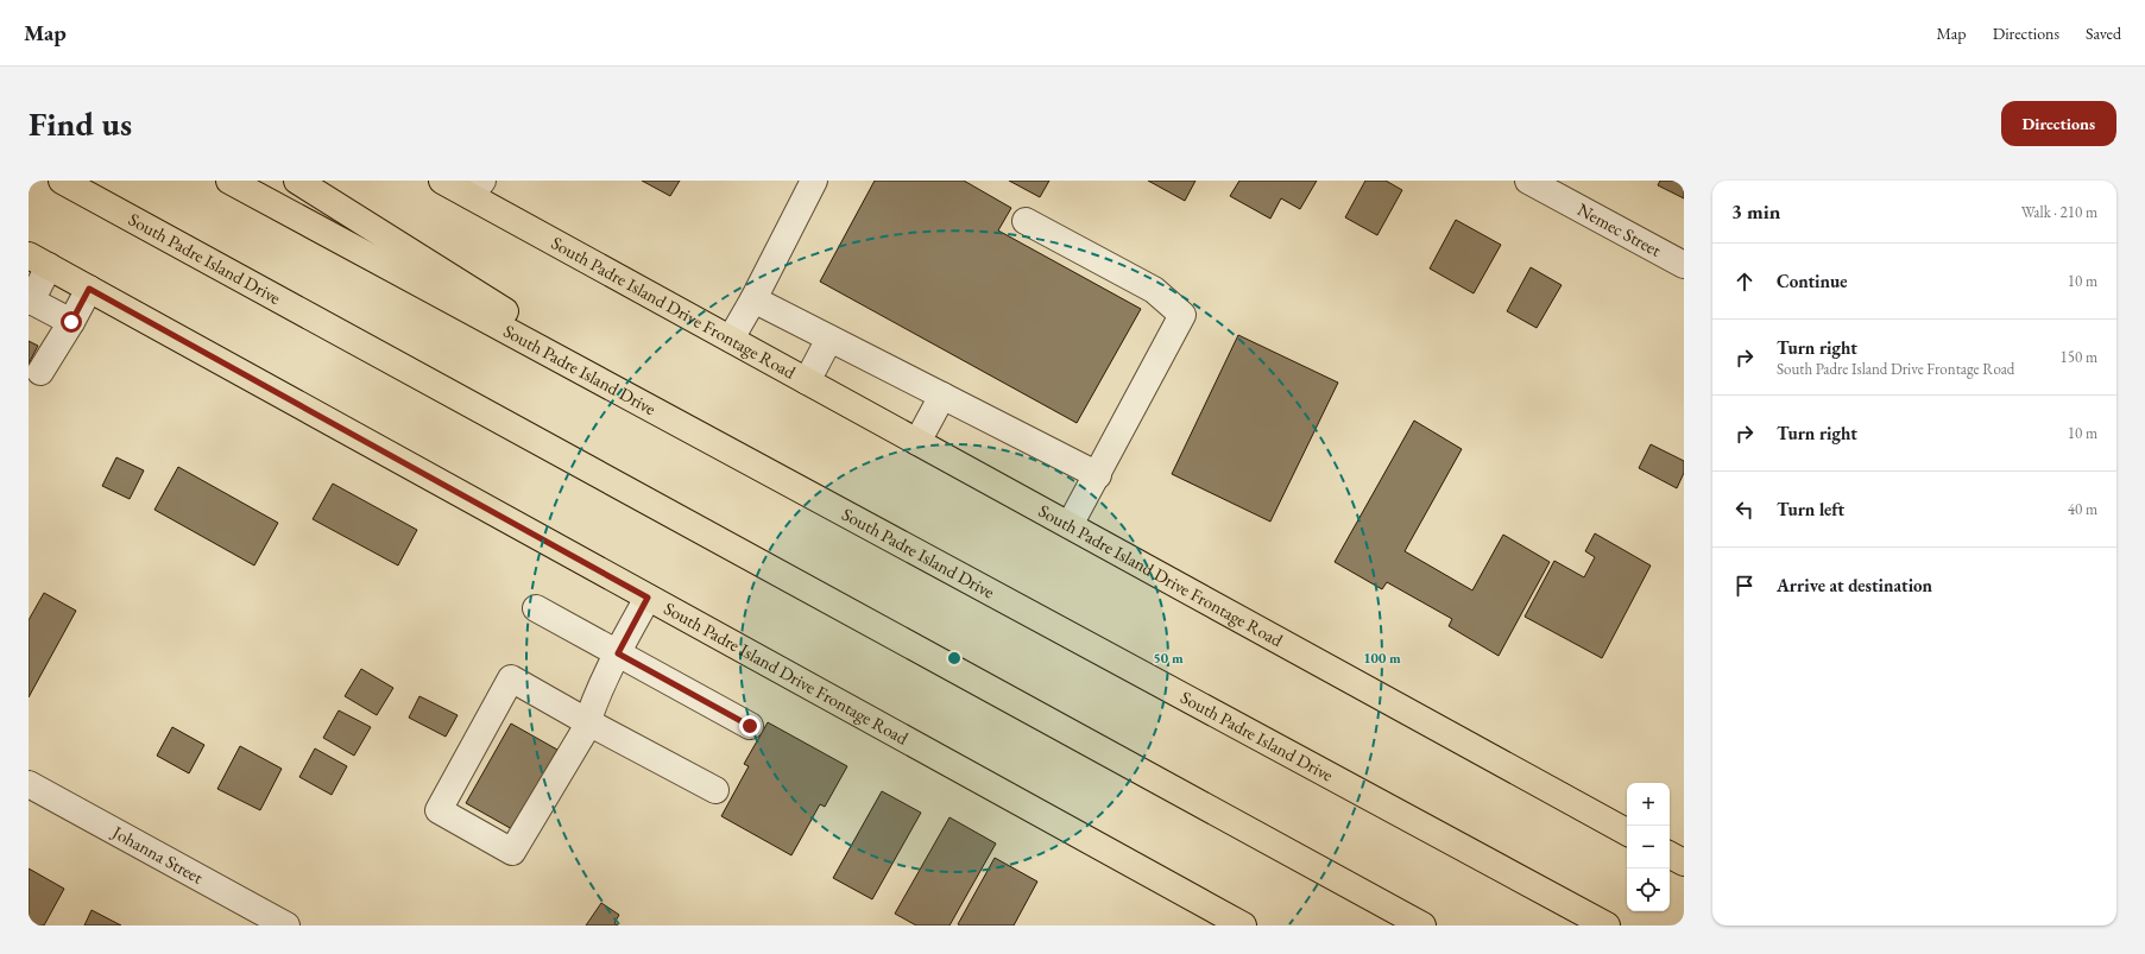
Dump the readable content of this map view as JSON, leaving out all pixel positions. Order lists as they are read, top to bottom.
{
  "streets": {
    "main road": ["South Padre Island Drive", "South Padre Island Drive Frontage Road"],
    "street": ["Nemec Street", "Johanna Street"]
  },
  "page": {
    "header": "Map",
    "nav": ["Map", "Directions", "Saved"],
    "buttons": "Directions",
    "title": "Find us",
    "heading": ["3 min", "Walk · 210 m"],
    "list": [
      ["Continue", "10 m"],
      ["Turn right", "South Padre Island Drive Frontage Road", "150 m"],
      ["Turn right", "10 m"],
      ["Turn left", "40 m"],
      "Arrive at destination"
    ],
    "map_buttons": ["+", "−"]
  },
  "rings": ["50 m", "100 m"]
}
